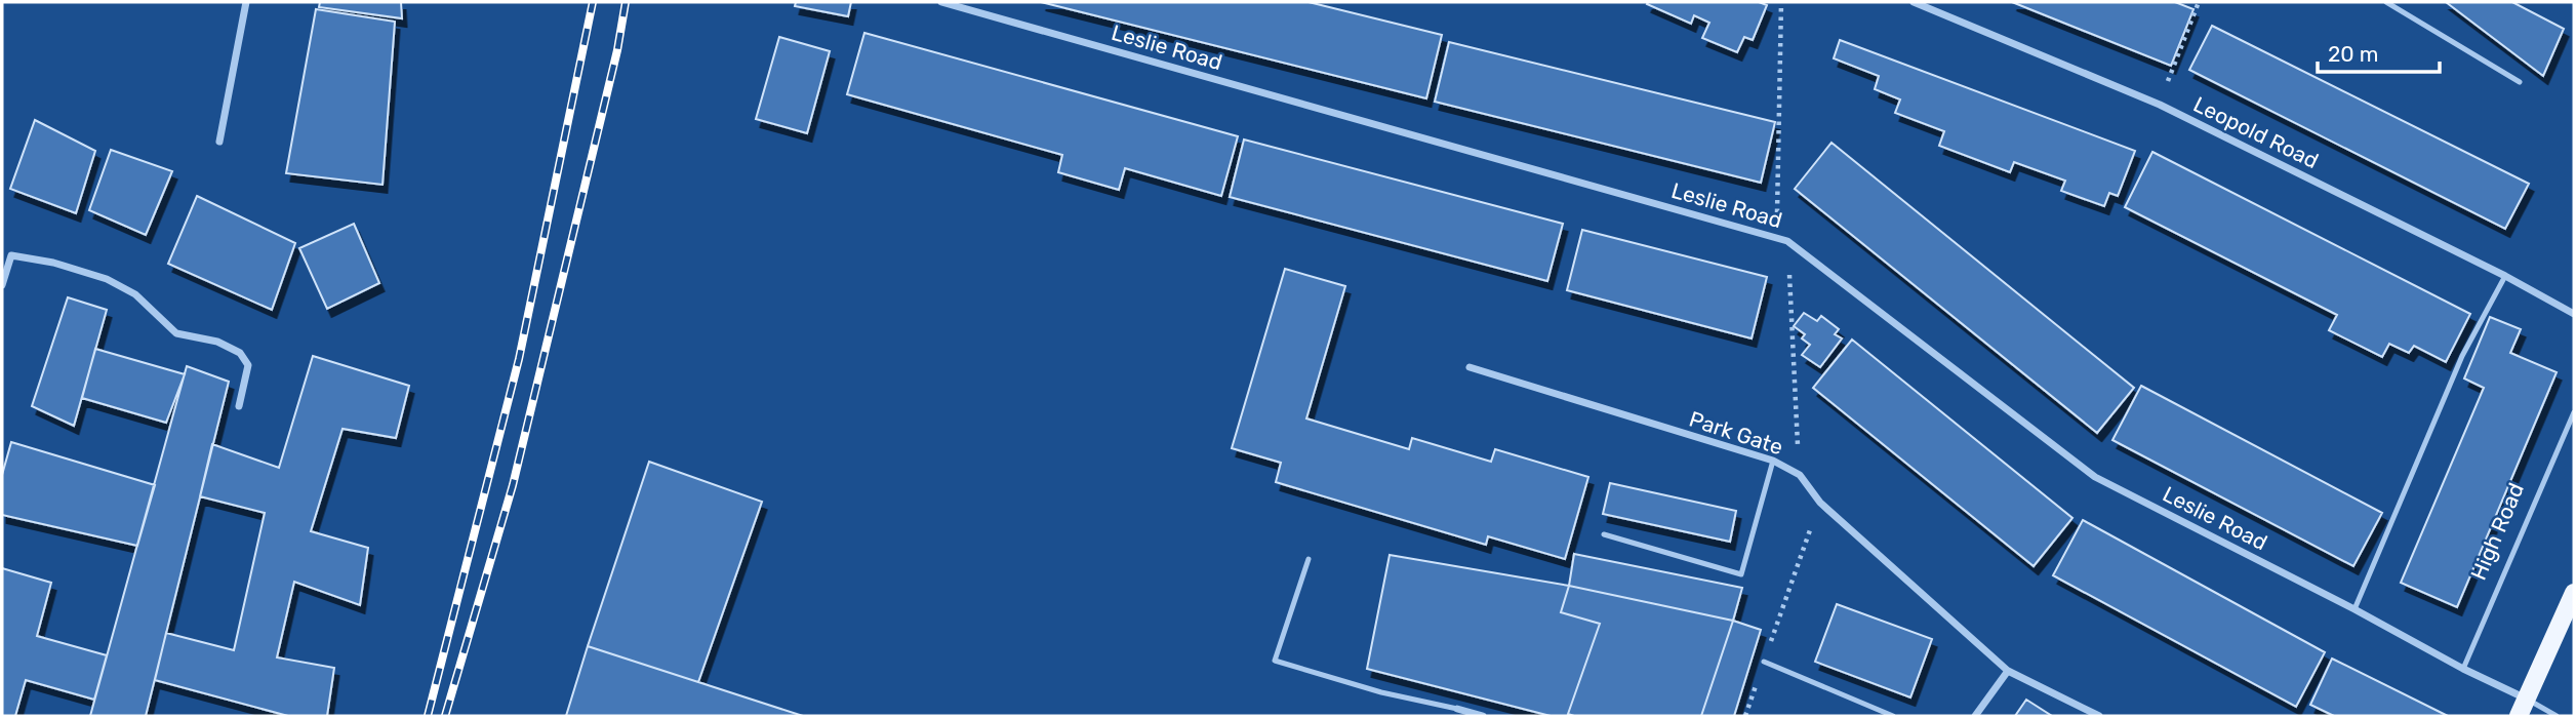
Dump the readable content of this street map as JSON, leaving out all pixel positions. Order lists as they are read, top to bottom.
{
  "streets": {
    "street": ["Leslie Road", "Leopold Road", "Park Gate"],
    "lane": ["High Road"]
  },
  "crossings": [
    ["Leslie Road", "High Road"]
  ],
  "scale_bar": "20 m"
}
